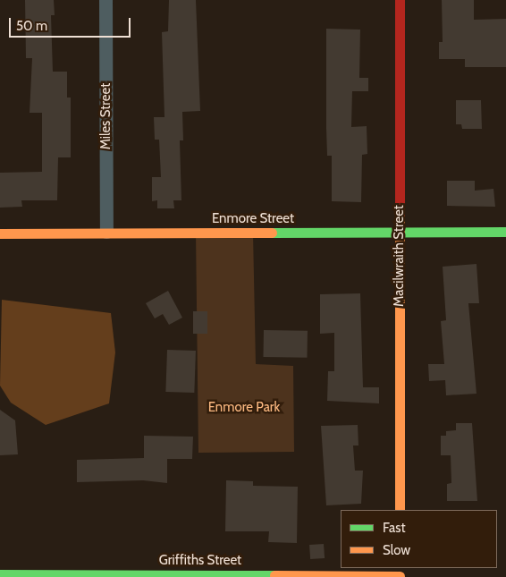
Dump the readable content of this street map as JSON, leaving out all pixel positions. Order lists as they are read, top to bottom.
{
  "streets": {
    "street": [
      "Miles Street",
      "Enmore Street",
      "Macilwraith Street",
      "Griffiths Street"
    ]
  },
  "crossings": [
    ["Miles Street", "Enmore Street"],
    ["Enmore Street", "Macilwraith Street"]
  ],
  "parks": ["Enmore Park"],
  "legend": ["Fast", "Slow"],
  "scale_bar": "50 m"
}
